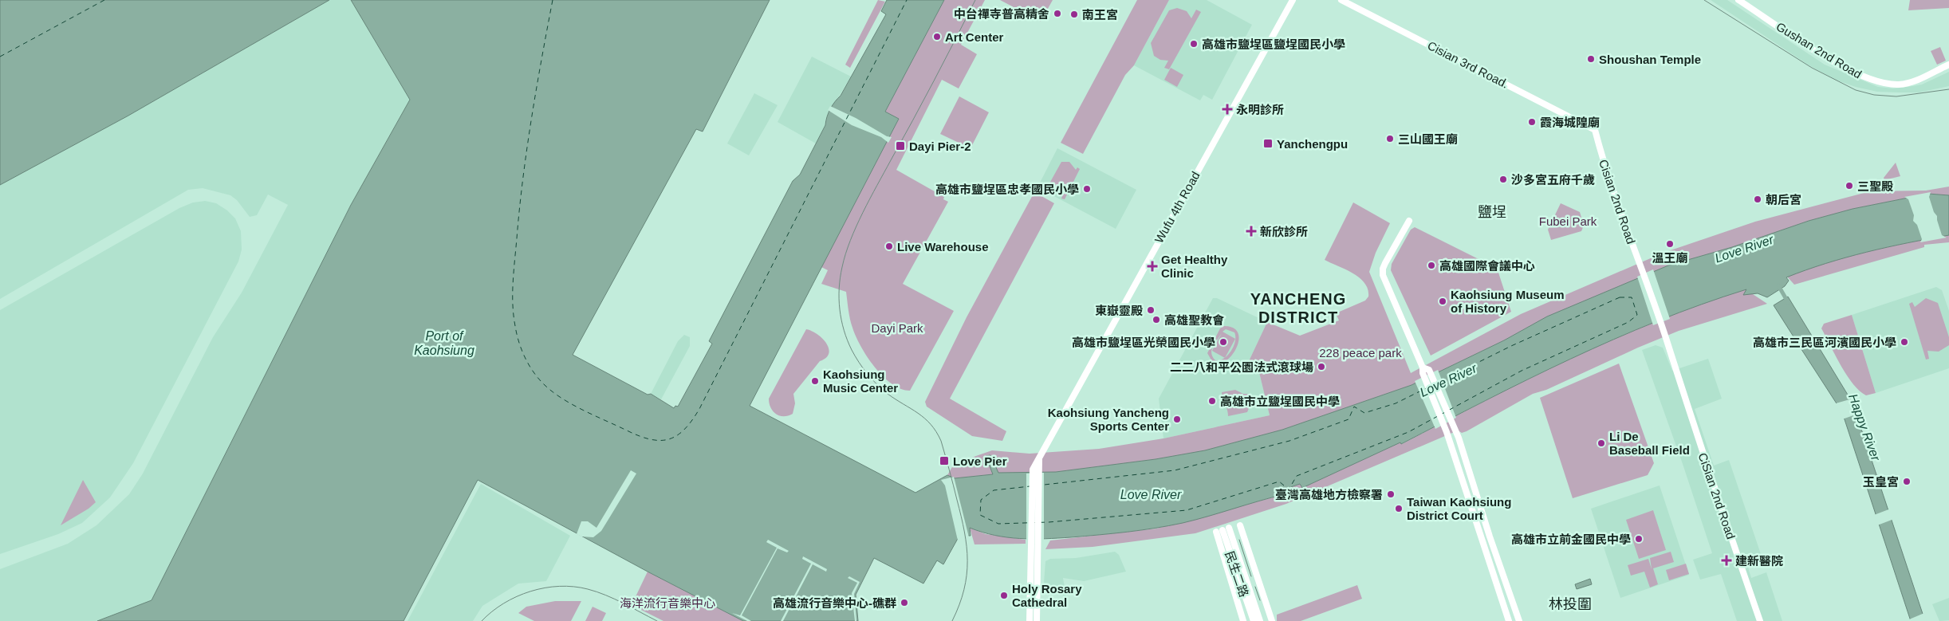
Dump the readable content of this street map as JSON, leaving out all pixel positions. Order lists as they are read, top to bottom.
{
  "streets": {
    "street": [
      "Gushan 2nd Road",
      "Cisian 3rd Road.",
      "Cisian 2nd Road",
      "Wufu 4th Road",
      "CiSian 2nd Road",
      "民生二路"
    ]
  },
  "crossings": [
    ["Cisian 3rd Road.", "Cisian 2nd Road"],
    ["Cisian 2nd Road", "CiSian 2nd Road"]
  ],
  "districts": ["鹽埕", "YANCHENG DISTRICT", "林投圍"],
  "water": ["Love River", "Port of Kaohsiung", "Happy River"],
  "parks": [
    "Fubei Park",
    "Dayi Park",
    "228 peace park",
    "海洋流行音樂中心"
  ],
  "places": {
    "other": [
      "中台禪寺普高精舍",
      "南王宮",
      "Art Center",
      "高雄市鹽埕區鹽埕國民小學",
      "Shoushan Temple",
      "霞海城隍廟",
      "三山國王廟",
      "沙多宮五府千歲",
      "三聖殿",
      "高雄市鹽埕區忠孝國民小學",
      "朝后宮",
      "溫王廟",
      "Live Warehouse",
      "高雄國際會議中心",
      "Kaohsiung Museum of History",
      "東嶽靈殿",
      "高雄聖教會",
      "高雄市鹽埕區光榮國民小學",
      "高雄市三民區河濱國民小學",
      "二二八和平公園法式滾球場",
      "Kaohsiung Music Center",
      "高雄市立鹽埕國民中學",
      "Kaohsiung Yancheng Sports Center",
      "Li De Baseball Field",
      "玉皇宮",
      "臺灣高雄地方檢察署",
      "Taiwan Kaohsiung District Court",
      "高雄市立前金國民中學",
      "Holy Rosary Cathedral",
      "高雄流行音樂中心-礁群"
    ],
    "health": [
      "永明診所",
      "新欣診所",
      "Get Healthy Clinic",
      "建新醫院"
    ],
    "transit": ["Yanchengpu", "Dayi Pier-2", "Love Pier"]
  }
}
